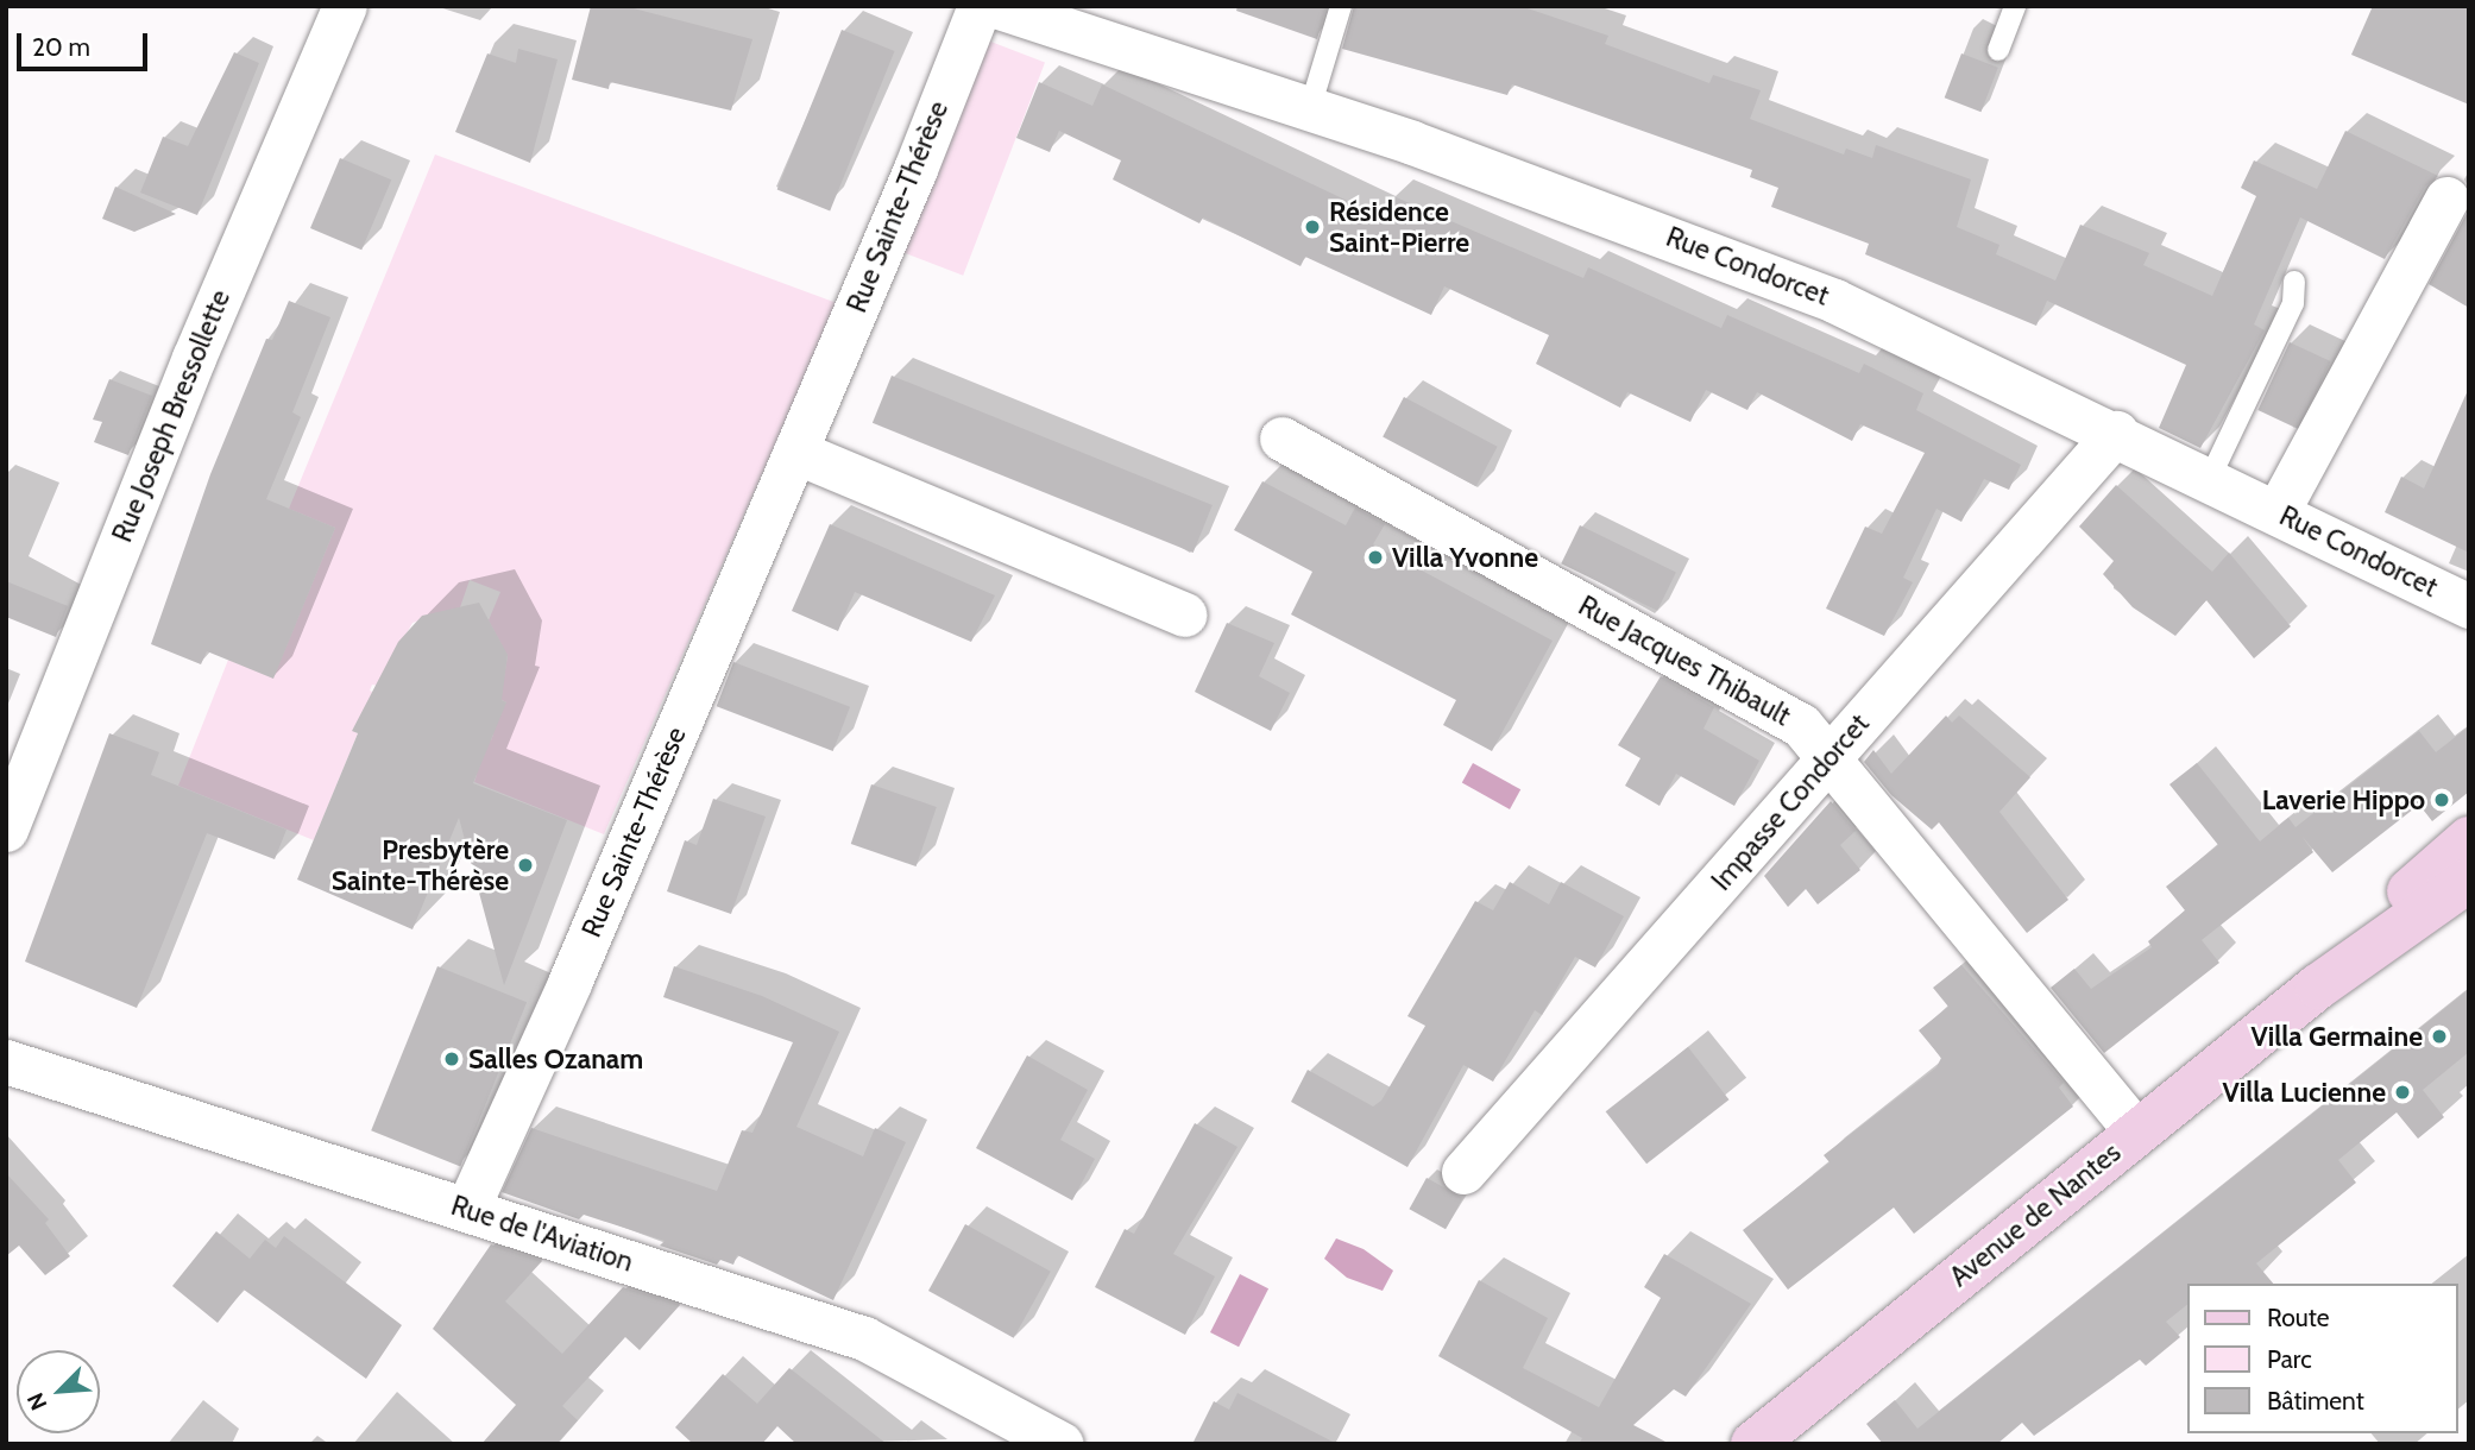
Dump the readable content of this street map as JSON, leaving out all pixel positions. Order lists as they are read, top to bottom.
{
  "streets": {
    "main road": ["Avenue de Nantes"],
    "street": [
      "Rue Sainte-Thérèse",
      "Rue Condorcet",
      "Rue Joseph Bressollette",
      "Rue Jacques Thibault",
      "Impasse Condorcet",
      "Rue de l'Aviation"
    ]
  },
  "crossings": [
    ["Rue Sainte-Thérèse", "Rue Condorcet"],
    ["Rue Sainte-Thérèse", "Rue de l'Aviation"],
    ["Rue Condorcet", "Impasse Condorcet"],
    ["Rue Jacques Thibault", "Impasse Condorcet"],
    ["Rue Jacques Thibault", "Avenue de Nantes"]
  ],
  "places": [
    "Résidence Saint-Pierre",
    "Villa Yvonne",
    "Laverie Hippo",
    "Presbytère Sainte-Thérèse",
    "Villa Germaine",
    "Salles Ozanam",
    "Villa Lucienne"
  ],
  "legend": ["Route", "Parc", "Bâtiment"],
  "scale_bar": "20 m",
  "north": "bottom left"
}
